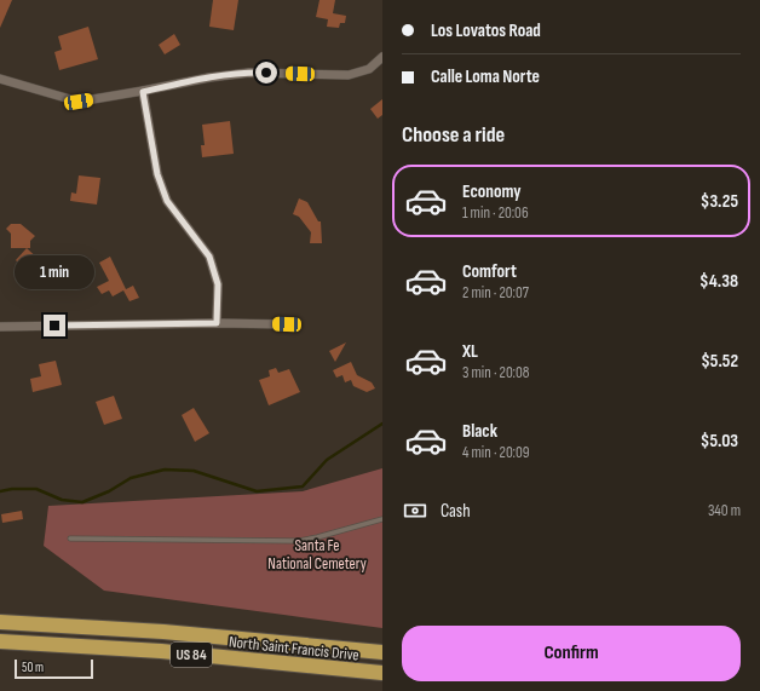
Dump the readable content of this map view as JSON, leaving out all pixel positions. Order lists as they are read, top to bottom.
{
  "streets": {
    "highway": ["North Saint Francis Drive", "US 84"]
  },
  "parks": ["Santa Fe National Cemetery"],
  "scale_bar": "50 m",
  "page": {
    "banner": ["Los Lovatos Road", "Calle Loma Norte"],
    "heading": "Choose a ride",
    "list": [
      {
        "name": "Economy",
        "note": "1 min · 20:06",
        "value": "$3.25"
      },
      {
        "name": "Comfort",
        "note": "2 min · 20:07",
        "value": "$4.38"
      },
      {
        "name": "XL",
        "note": "3 min · 20:08",
        "value": "$5.52"
      },
      {
        "name": "Black",
        "note": "4 min · 20:09",
        "value": "$5.03"
      }
    ],
    "bubble": "1 min",
    "pay": ["Cash", "340 m"],
    "buttons": "Confirm",
    "scale": "50 m"
  }
}
